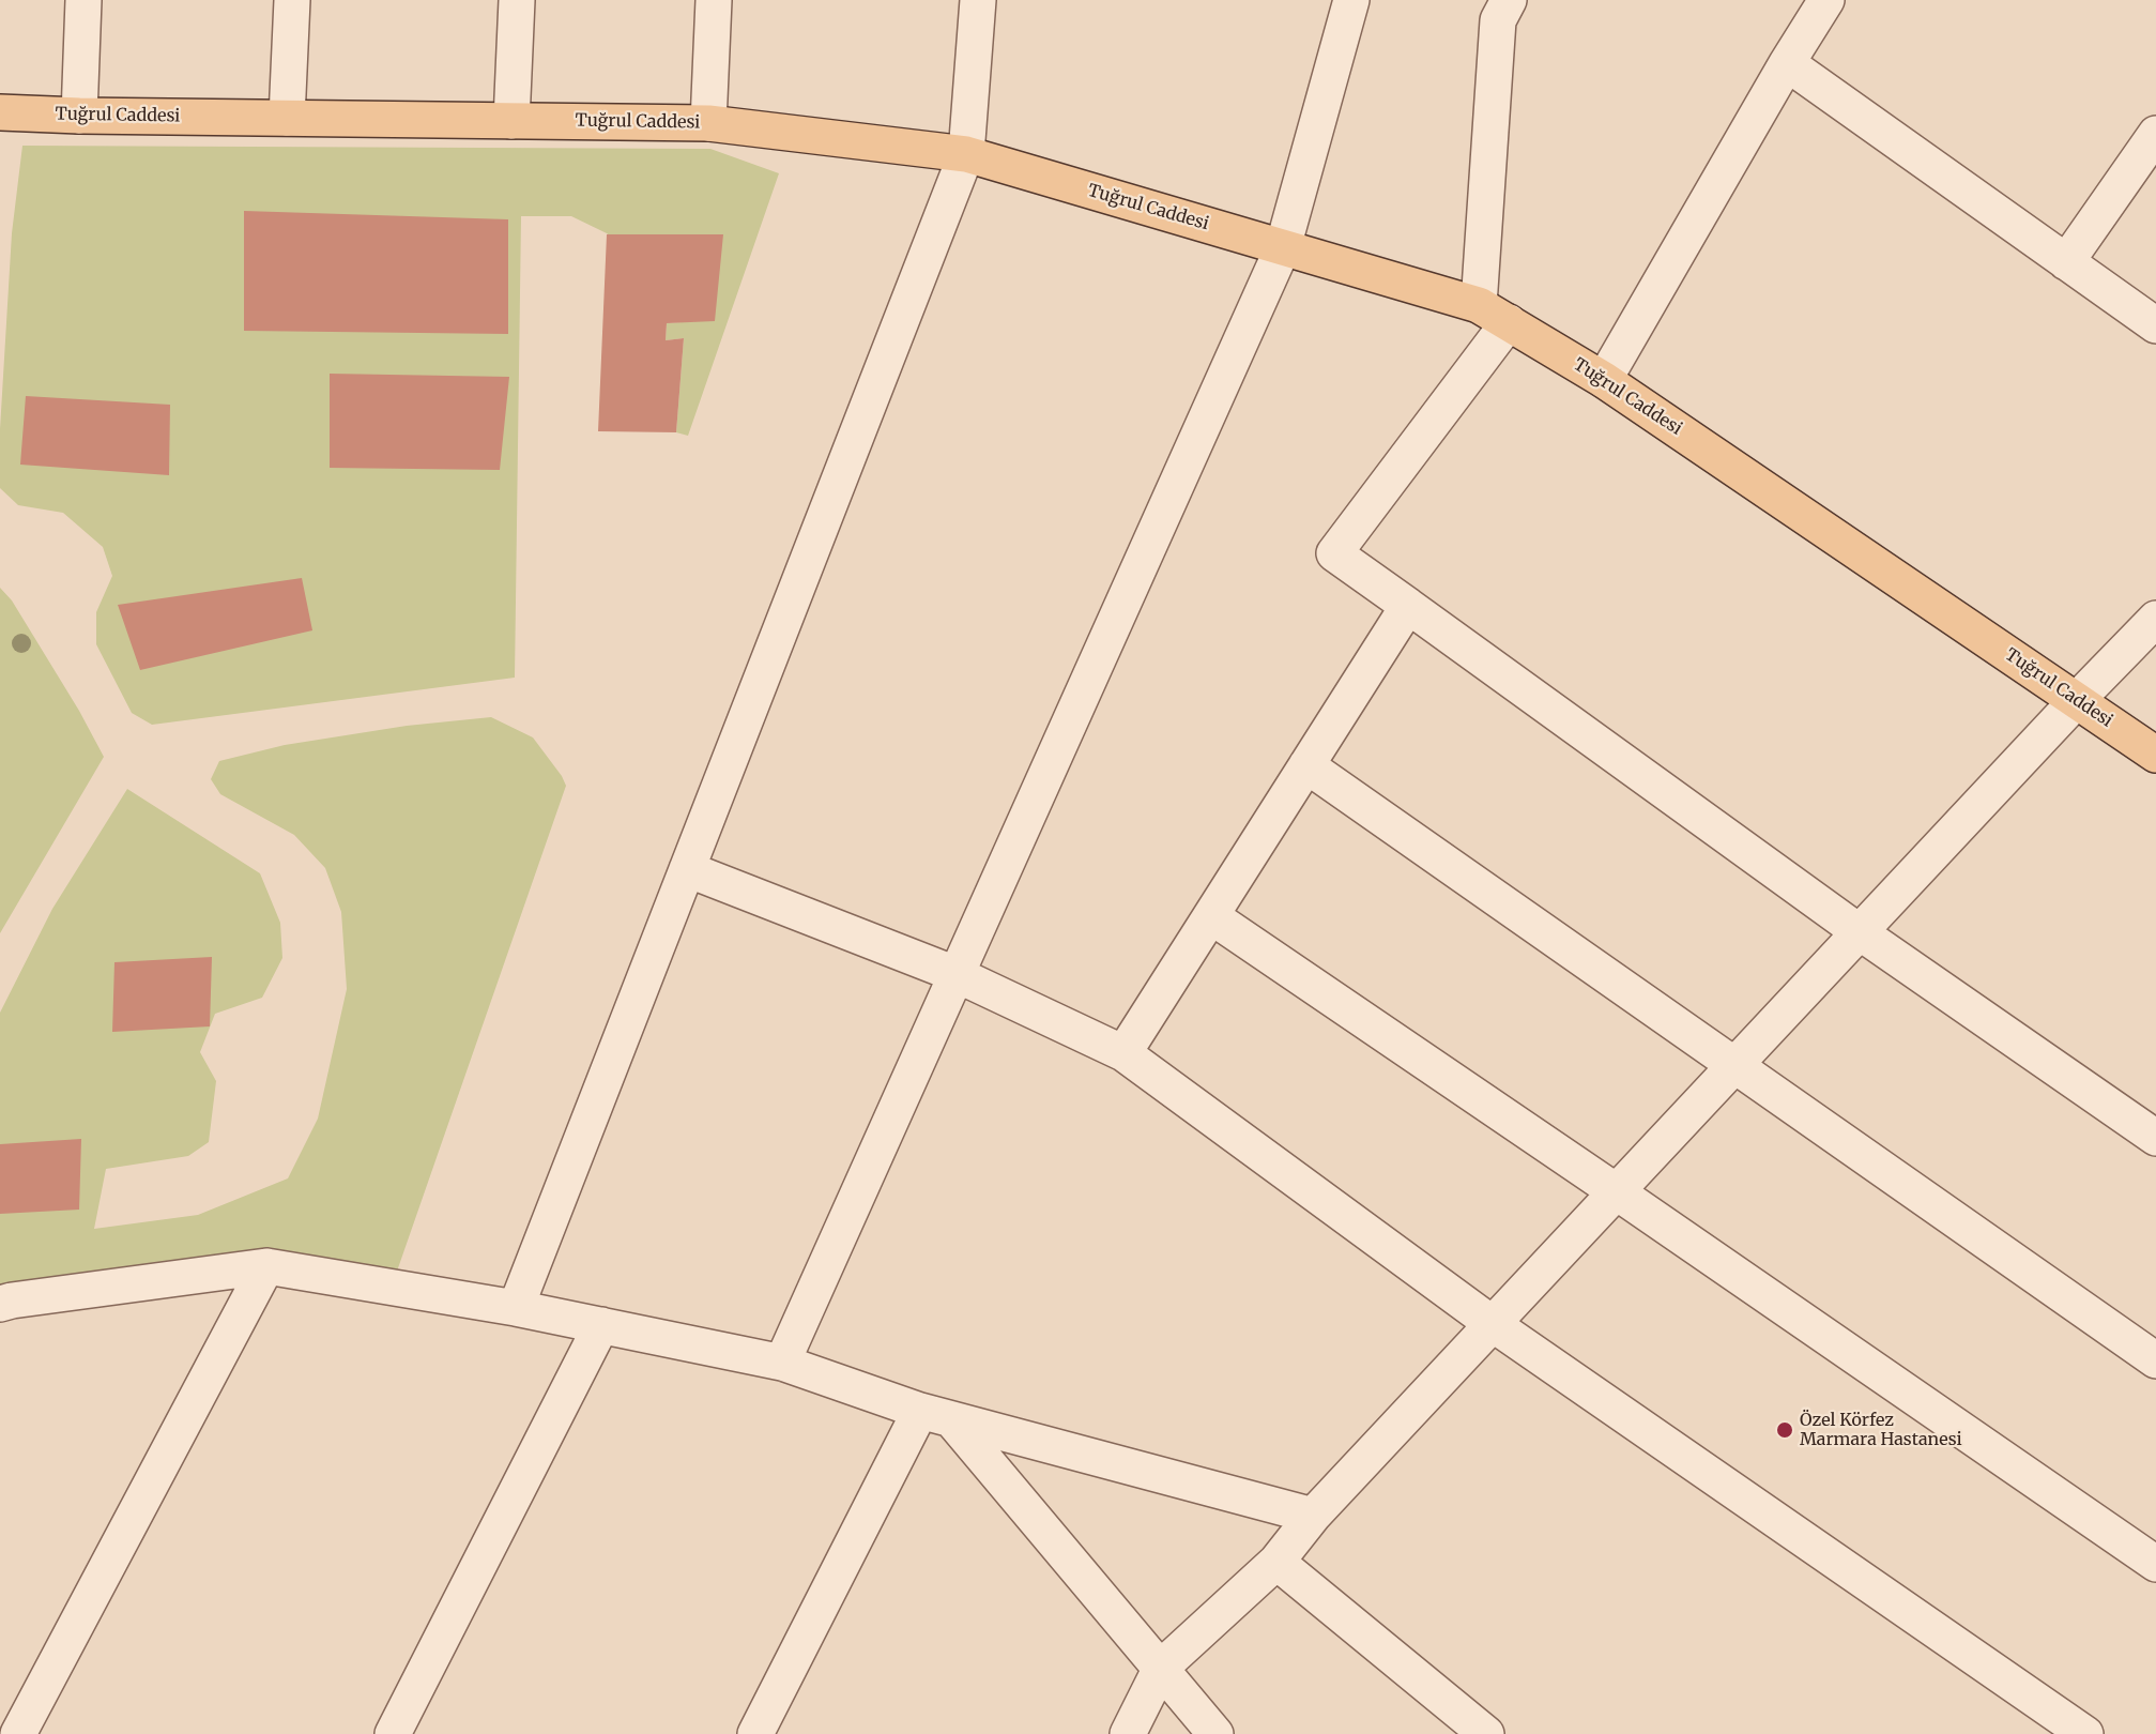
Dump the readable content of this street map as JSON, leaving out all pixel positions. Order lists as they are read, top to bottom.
{
  "streets": {
    "main road": ["Tuğrul Caddesi"]
  },
  "places": ["Özel Körfez Marmara Hastanesi"]
}
